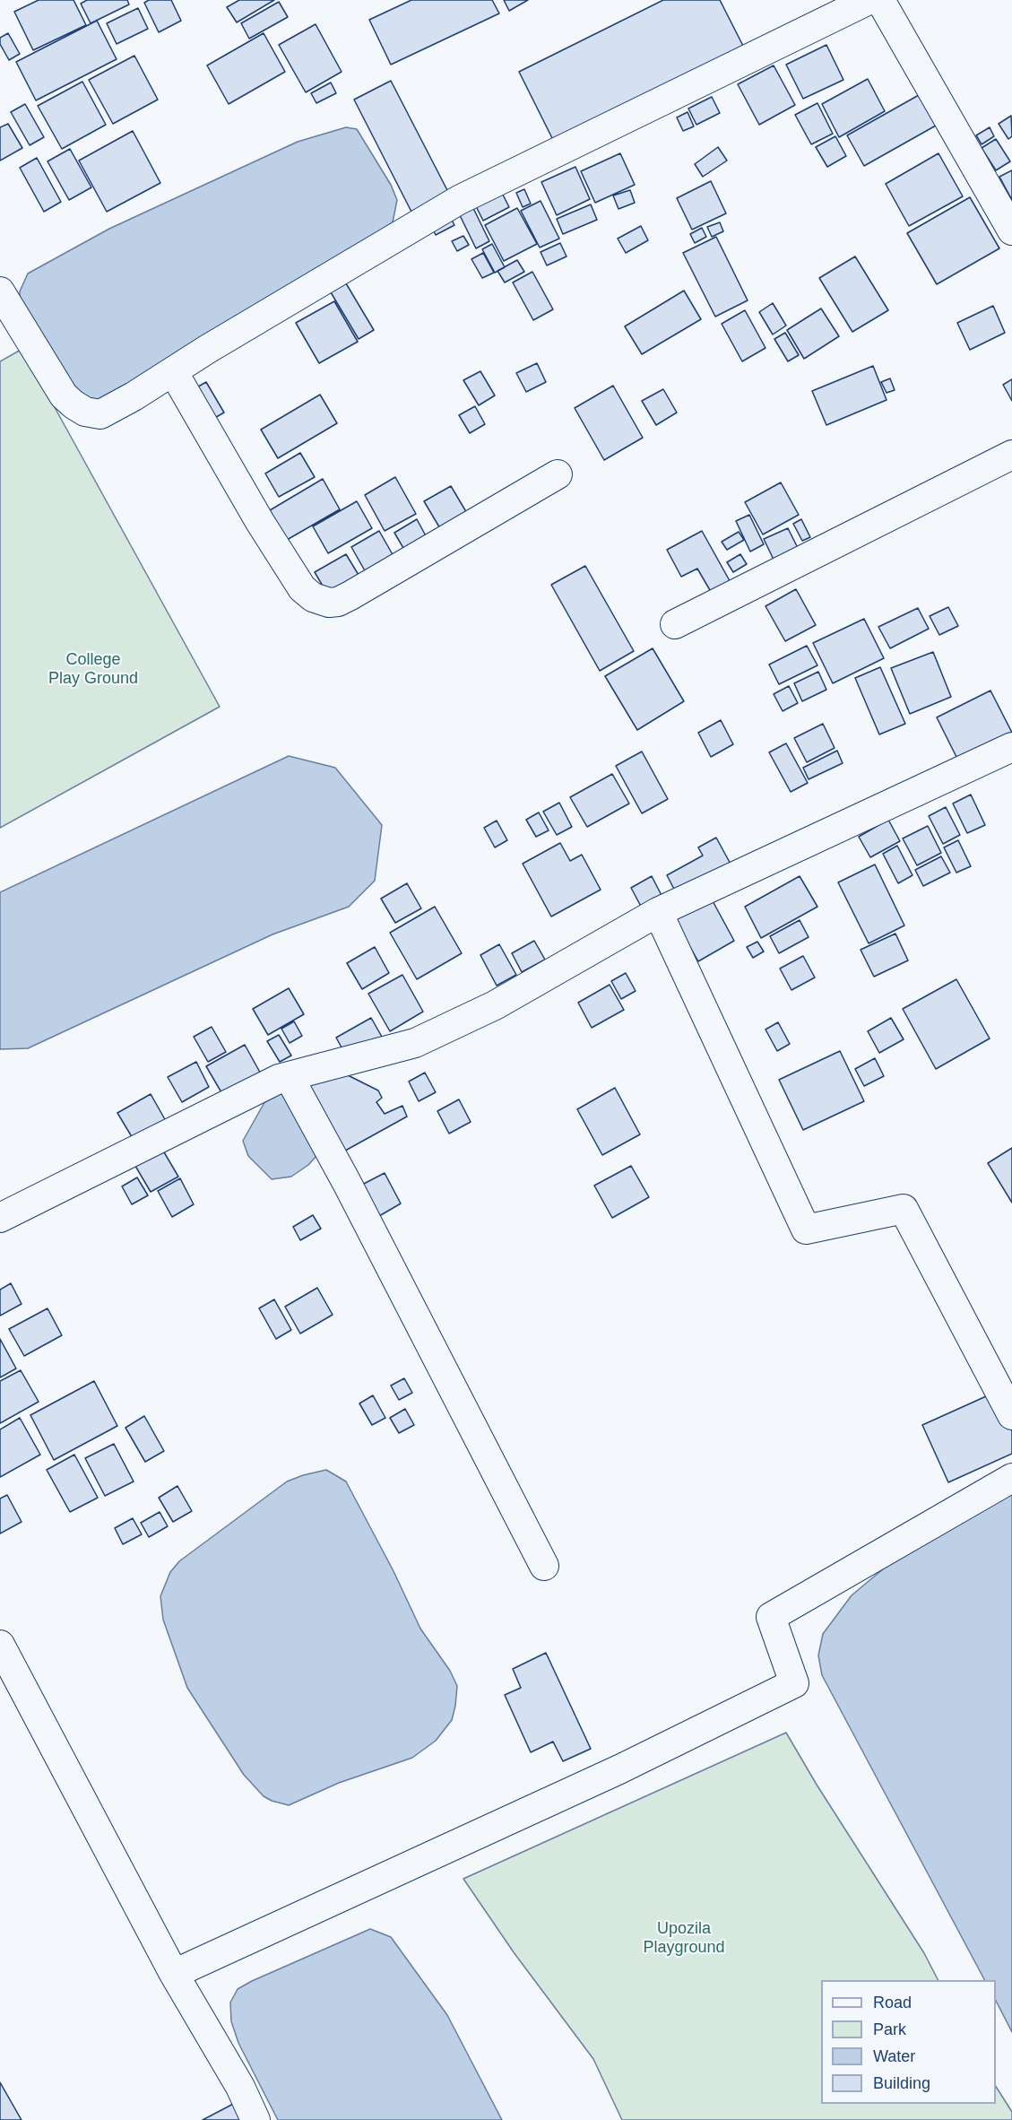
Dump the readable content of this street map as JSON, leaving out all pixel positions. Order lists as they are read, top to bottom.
{
  "parks": ["College Play Ground", "Upozila Playground"],
  "legend": [
    "Road",
    "Park",
    "Water",
    "Building"
  ]
}
